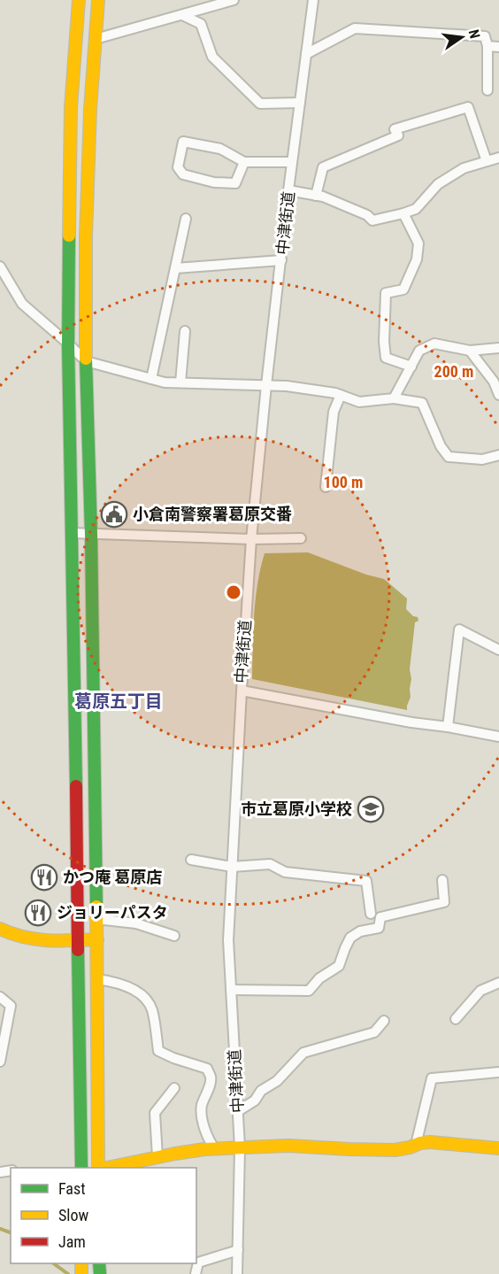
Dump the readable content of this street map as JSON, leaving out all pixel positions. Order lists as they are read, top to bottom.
{
  "streets": {
    "street": ["中津街道"]
  },
  "districts": ["葛原五丁目"],
  "places": {
    "public building": ["小倉南警察署葛原交番"],
    "school or university": ["市立葛原小学校"],
    "restaurant": ["かつ庵 葛原店", "ジョリーパスタ"]
  },
  "legend": ["Fast", "Slow", "Jam"],
  "north": "right",
  "rings": ["200 m", "100 m"]
}
